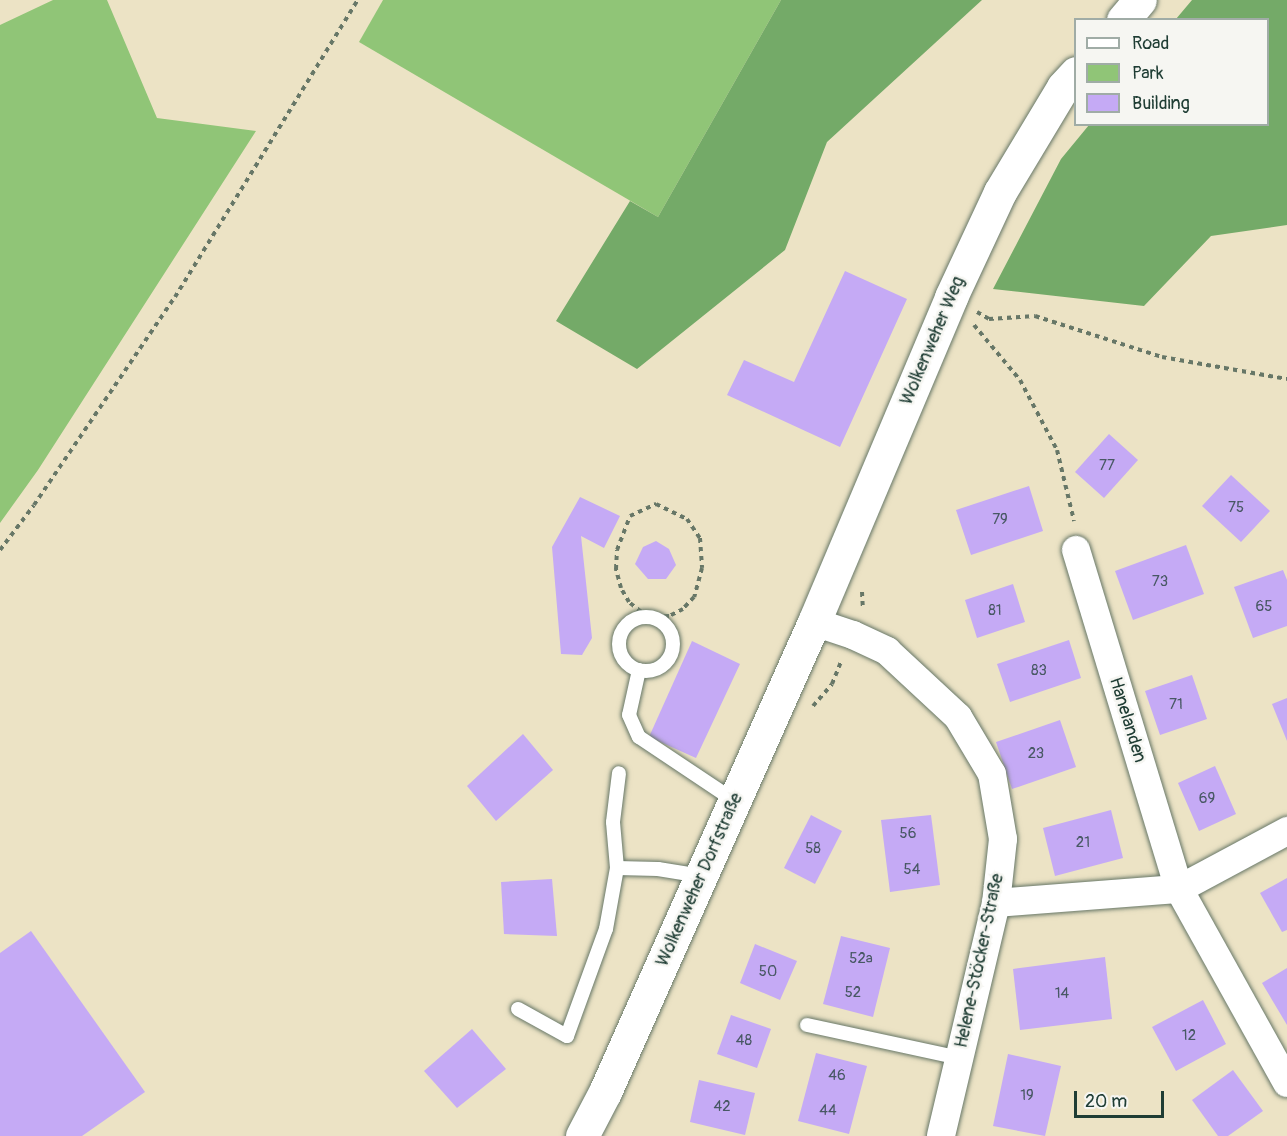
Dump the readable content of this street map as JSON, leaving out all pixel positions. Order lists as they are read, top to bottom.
{
  "streets": {
    "street": [
      "Wolkenweher Weg",
      "Hanelanden",
      "Wolkenweher Dorfstraße",
      "Helene-Stöcker-Straße"
    ]
  },
  "crossings": [
    ["Wolkenweher Weg", "Wolkenweher Dorfstraße"],
    ["Wolkenweher Weg", "Helene-Stöcker-Straße"],
    ["Wolkenweher Dorfstraße", "Helene-Stöcker-Straße"]
  ],
  "house_numbers": [
    "77",
    "75",
    "79",
    "73",
    "65",
    "81",
    "83",
    "71",
    "23",
    "69",
    "56",
    "21",
    "58",
    "54",
    "52a",
    "50",
    "52",
    "14",
    "12",
    "48",
    "46",
    "19",
    "42",
    "44"
  ],
  "legend": ["Road", "Park", "Building"],
  "scale_bar": "20 m"
}
